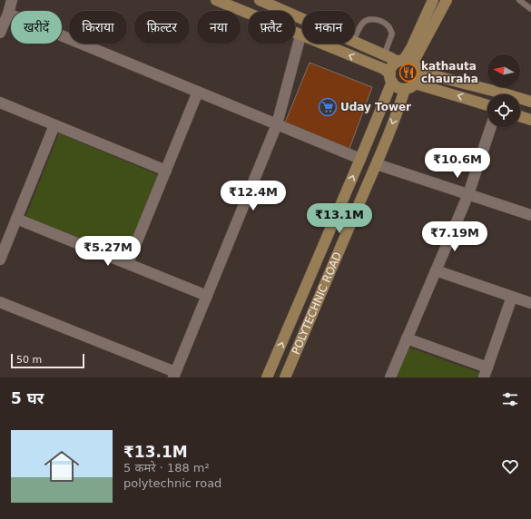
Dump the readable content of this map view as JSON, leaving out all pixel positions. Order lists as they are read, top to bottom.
{
  "streets": {
    "street": ["POLYTECHNIC ROAD"]
  },
  "places": {
    "restaurant": ["kathauta chauraha"],
    "supermarket": ["Uday Tower"]
  },
  "scale_bar": "50 m",
  "north": "left",
  "page": {
    "chip": [
      "खरीदें",
      "किराया",
      "फ़िल्टर",
      "नया",
      "फ़्लैट",
      "मकान"
    ],
    "price": [
      "₹10.6M",
      "₹12.4M",
      "₹13.1M",
      "₹7.19M",
      "₹5.27M"
    ],
    "scale": "50 m",
    "heading": "5 घर",
    "list": [
      {
        "name": "₹13.1M",
        "note": "5 कमरे · 188 m² · polytechnic road"
      }
    ]
  }
}
